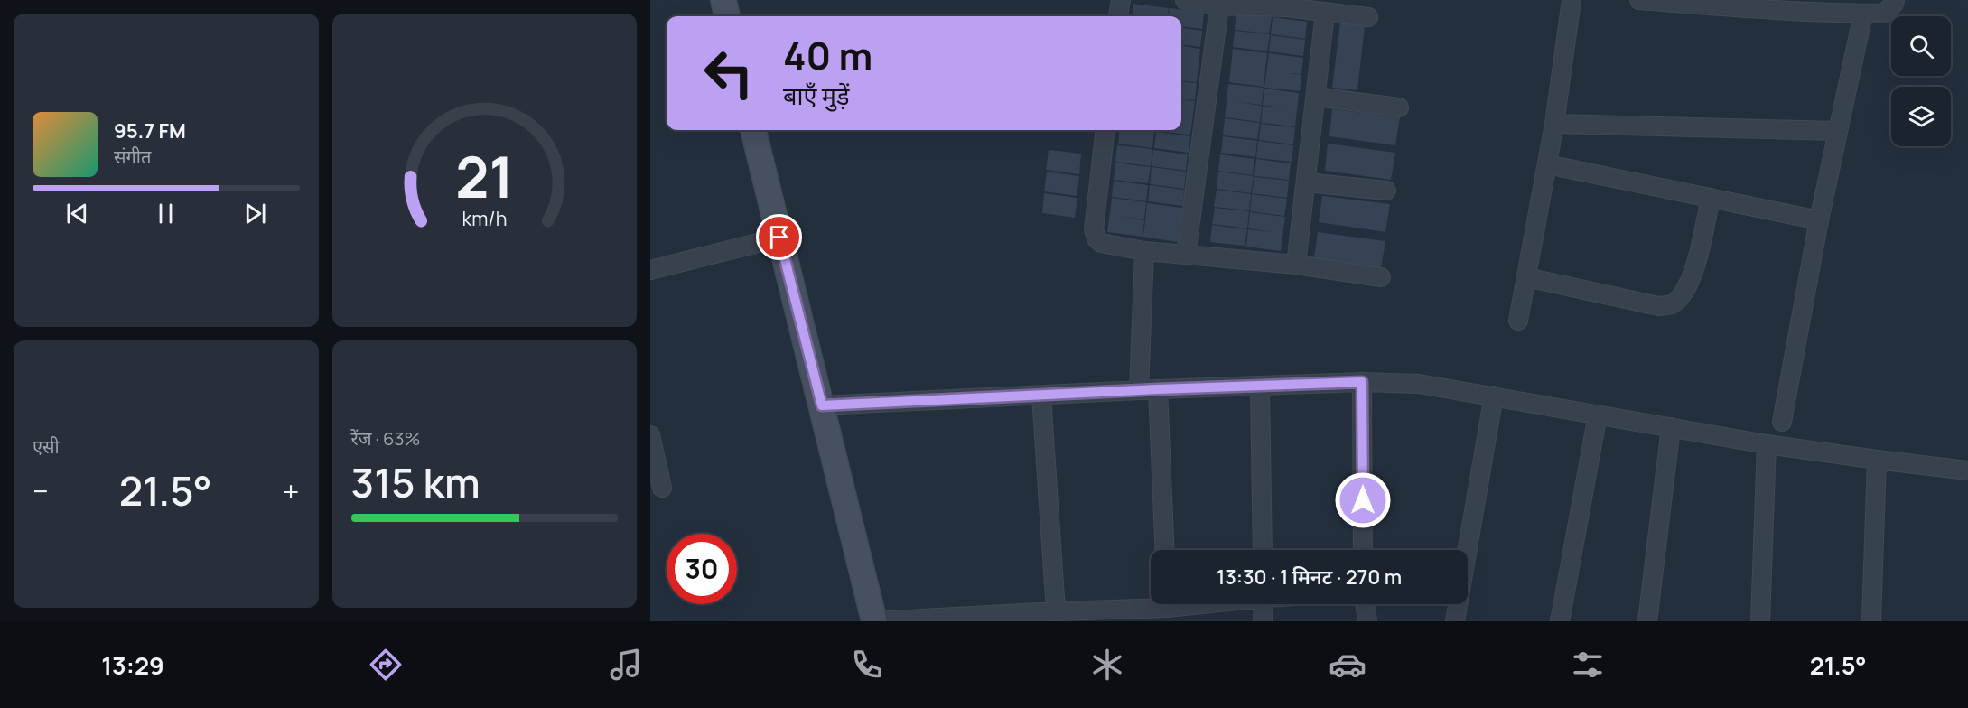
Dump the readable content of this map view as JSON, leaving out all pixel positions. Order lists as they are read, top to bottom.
{
  "page": {
    "turn": ["40 m", "बाएँ मुड़ें"],
    "song": ["95.7 FM", "संगीत"],
    "tile": [
      "एसी",
      ["रेंज · 63%", "315 km"]
    ],
    "heat": ["−", "21.5°", "+"],
    "limit": "30",
    "trip": "13:30 · 1 मिनट · 270 m",
    "tabs": ["13:29", "21.5°"],
    "gauge": ["21", "km/h"]
  }
}
